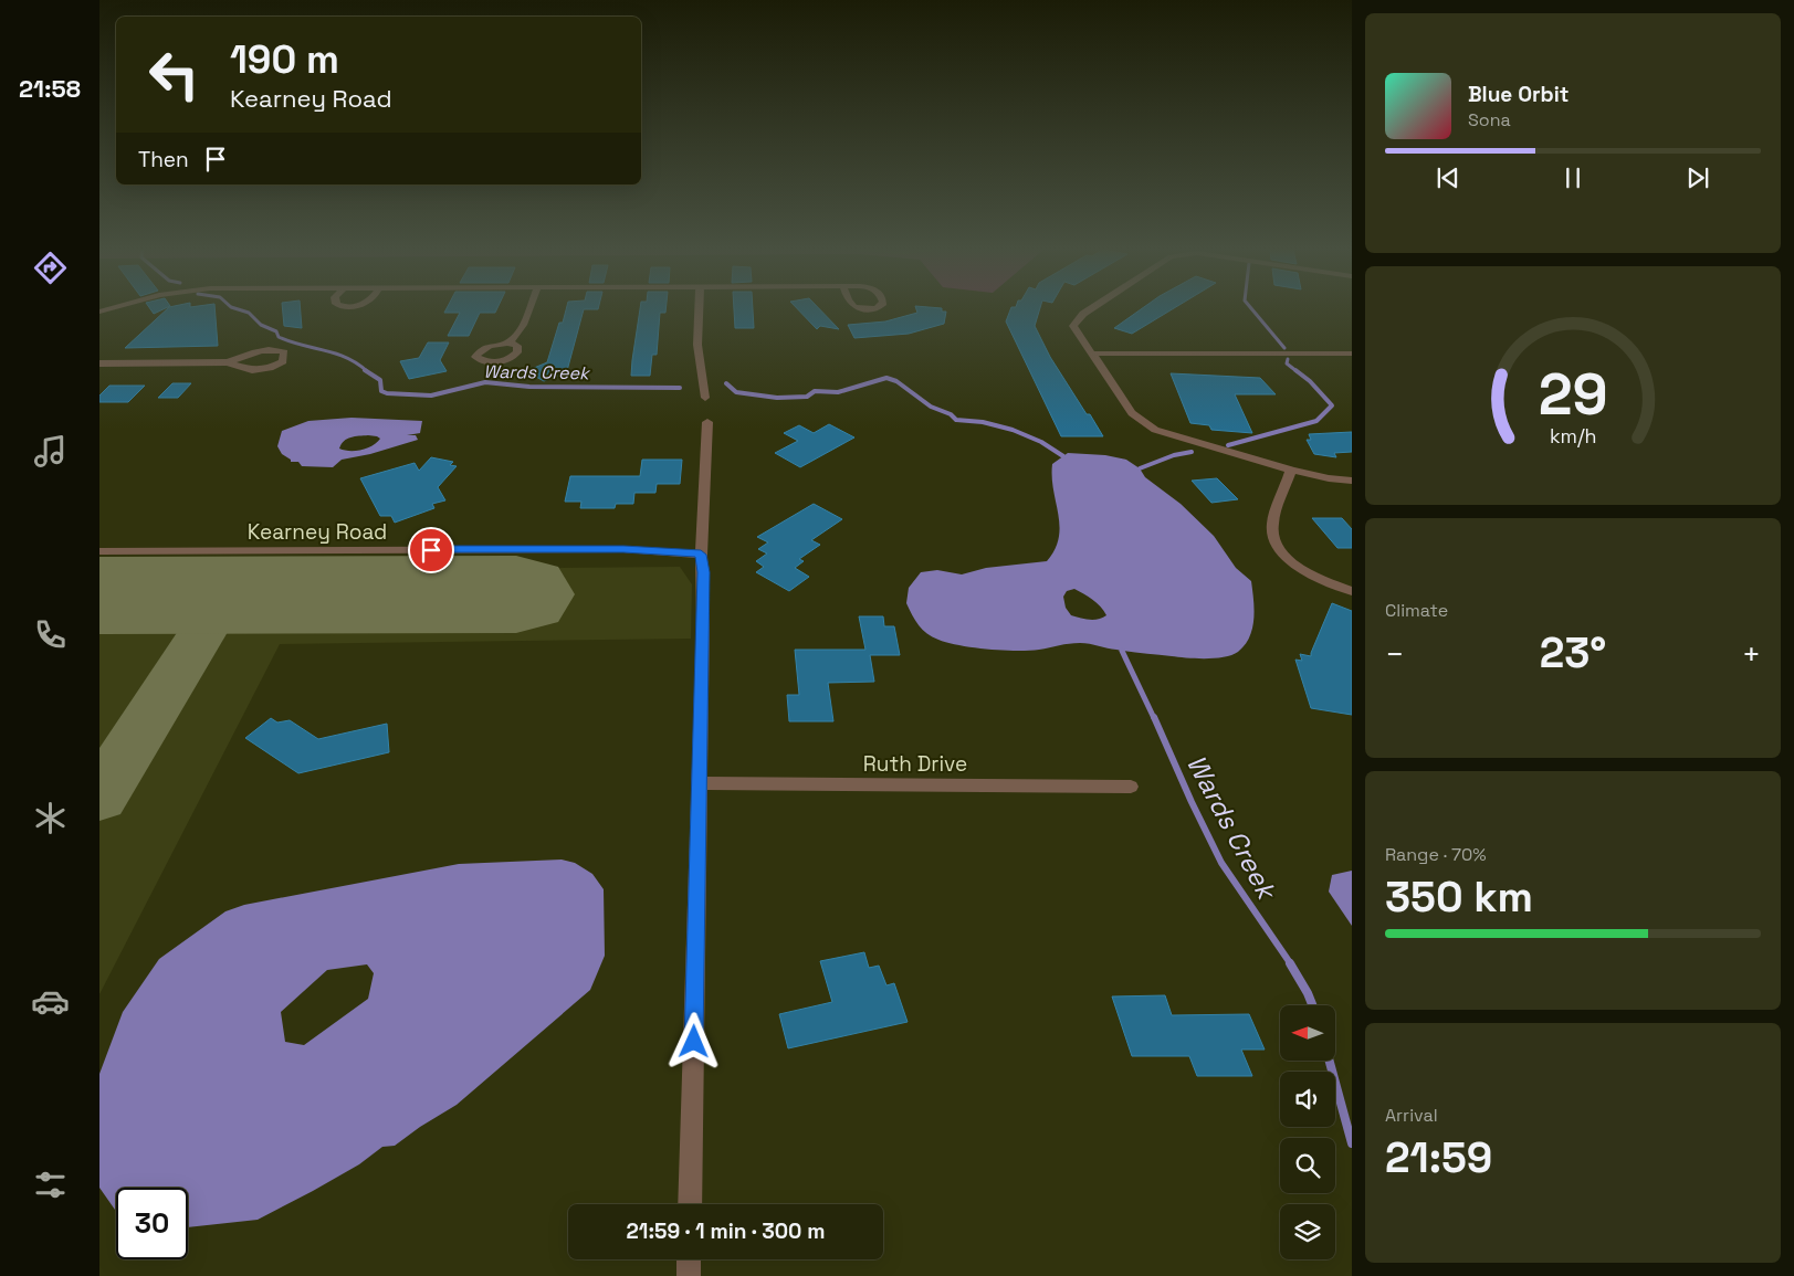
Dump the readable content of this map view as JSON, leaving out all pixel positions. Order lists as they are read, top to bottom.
{
  "streets": {
    "street": ["Kearney Road", "Ruth Drive"]
  },
  "water": ["Wards Creek"],
  "north": "left",
  "page": {
    "tabs": "21:58",
    "turn": ["190 m", "Kearney Road"],
    "song": ["Blue Orbit", "Sona"],
    "then": "Then",
    "tile": [
      "Climate",
      ["Range · 70%", "350 km"],
      ["Arrival", "21:59"]
    ],
    "heat": ["−", "23°", "+"],
    "limit": "30",
    "trip": "21:59 · 1 min · 300 m",
    "gauge": ["29", "km/h"]
  }
}
